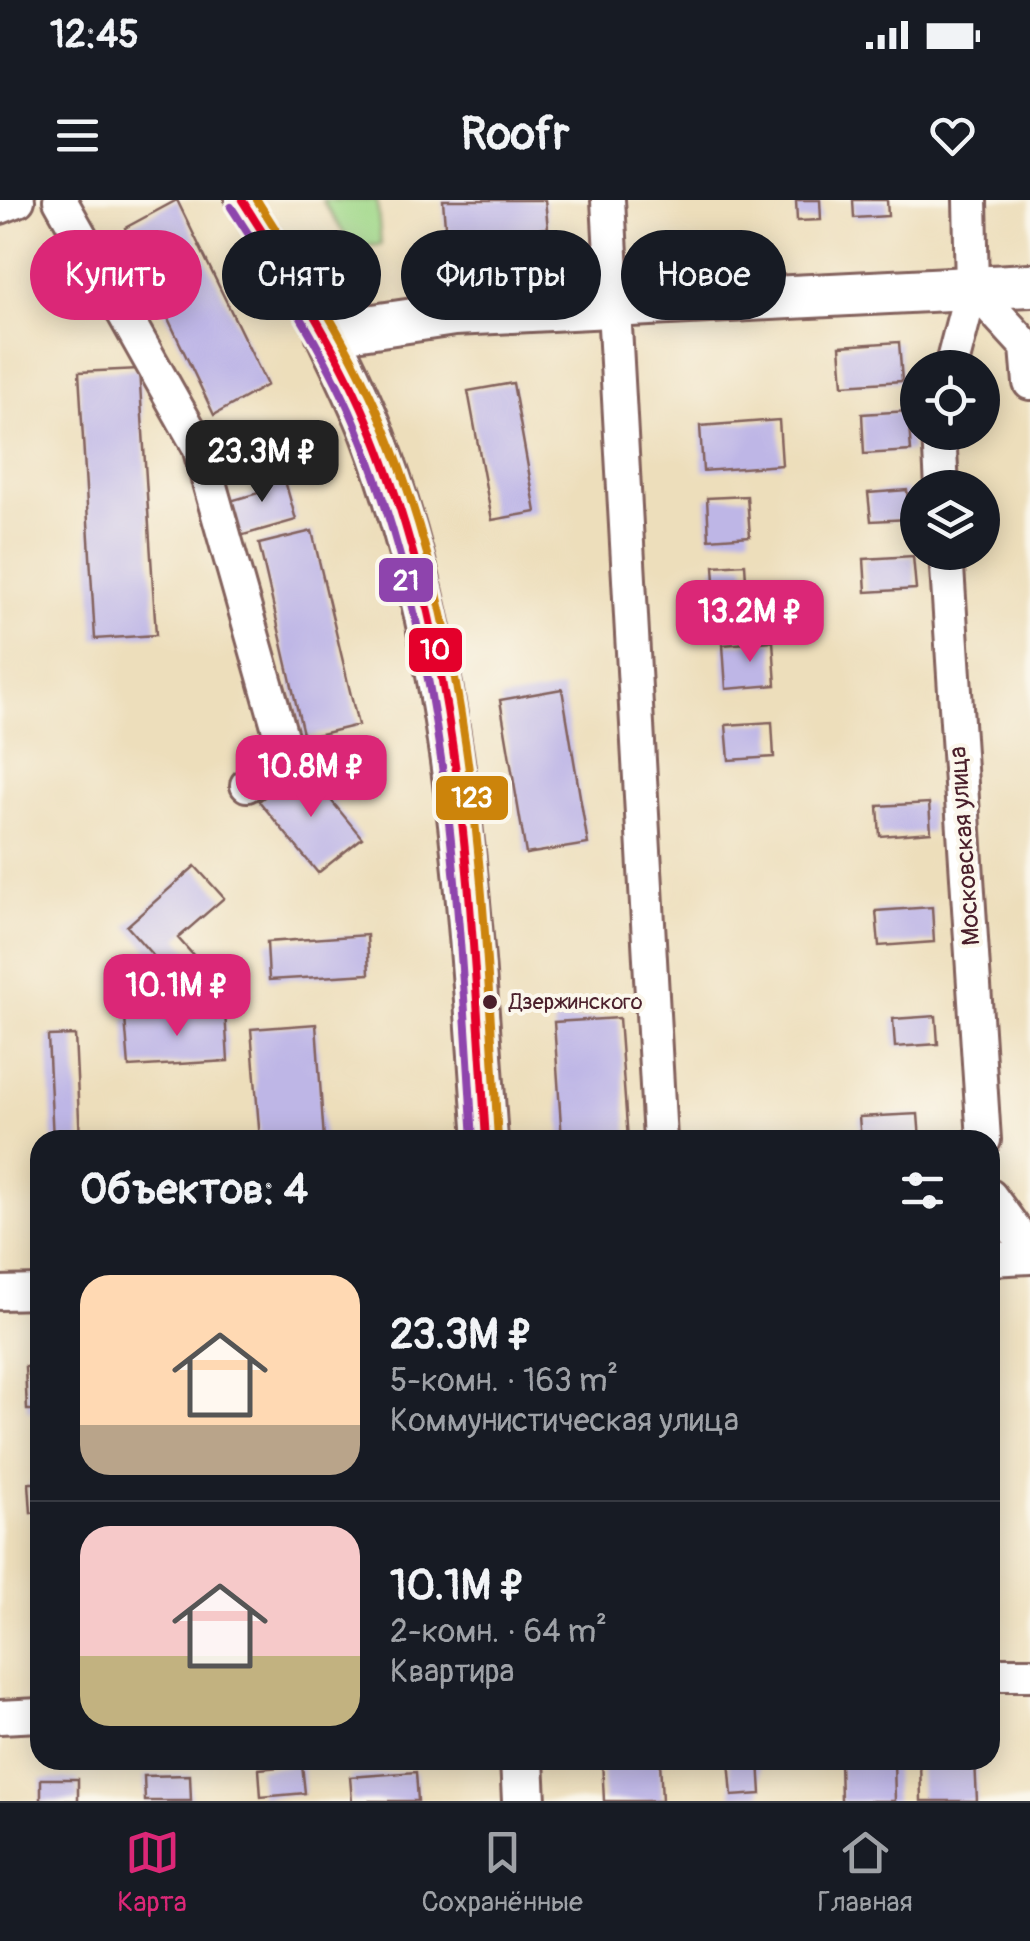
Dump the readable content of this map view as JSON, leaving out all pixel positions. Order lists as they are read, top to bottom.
{
  "streets": {
    "street": ["Московская улица"]
  },
  "places": ["Дзержинского"],
  "lines": ["transit line 10", "transit line 123", "transit line 21"],
  "page": {
    "status": "12:45",
    "header": "Roofr",
    "chip": [
      "Купить",
      "Снять",
      "Фильтры",
      "Новое"
    ],
    "price": [
      "23.3M ₽",
      "13.2M ₽",
      "10.8M ₽",
      "10.1M ₽"
    ],
    "heading": "Объектов: 4",
    "list": [
      {
        "name": "23.3M ₽",
        "note": "5-комн. · 163 m² · Коммунистическая улица"
      },
      {
        "name": "10.1M ₽",
        "note": "2-комн. · 64 m² · Квартира"
      }
    ],
    "tabs": ["Карта", "Сохранённые", "Главная"]
  }
}
